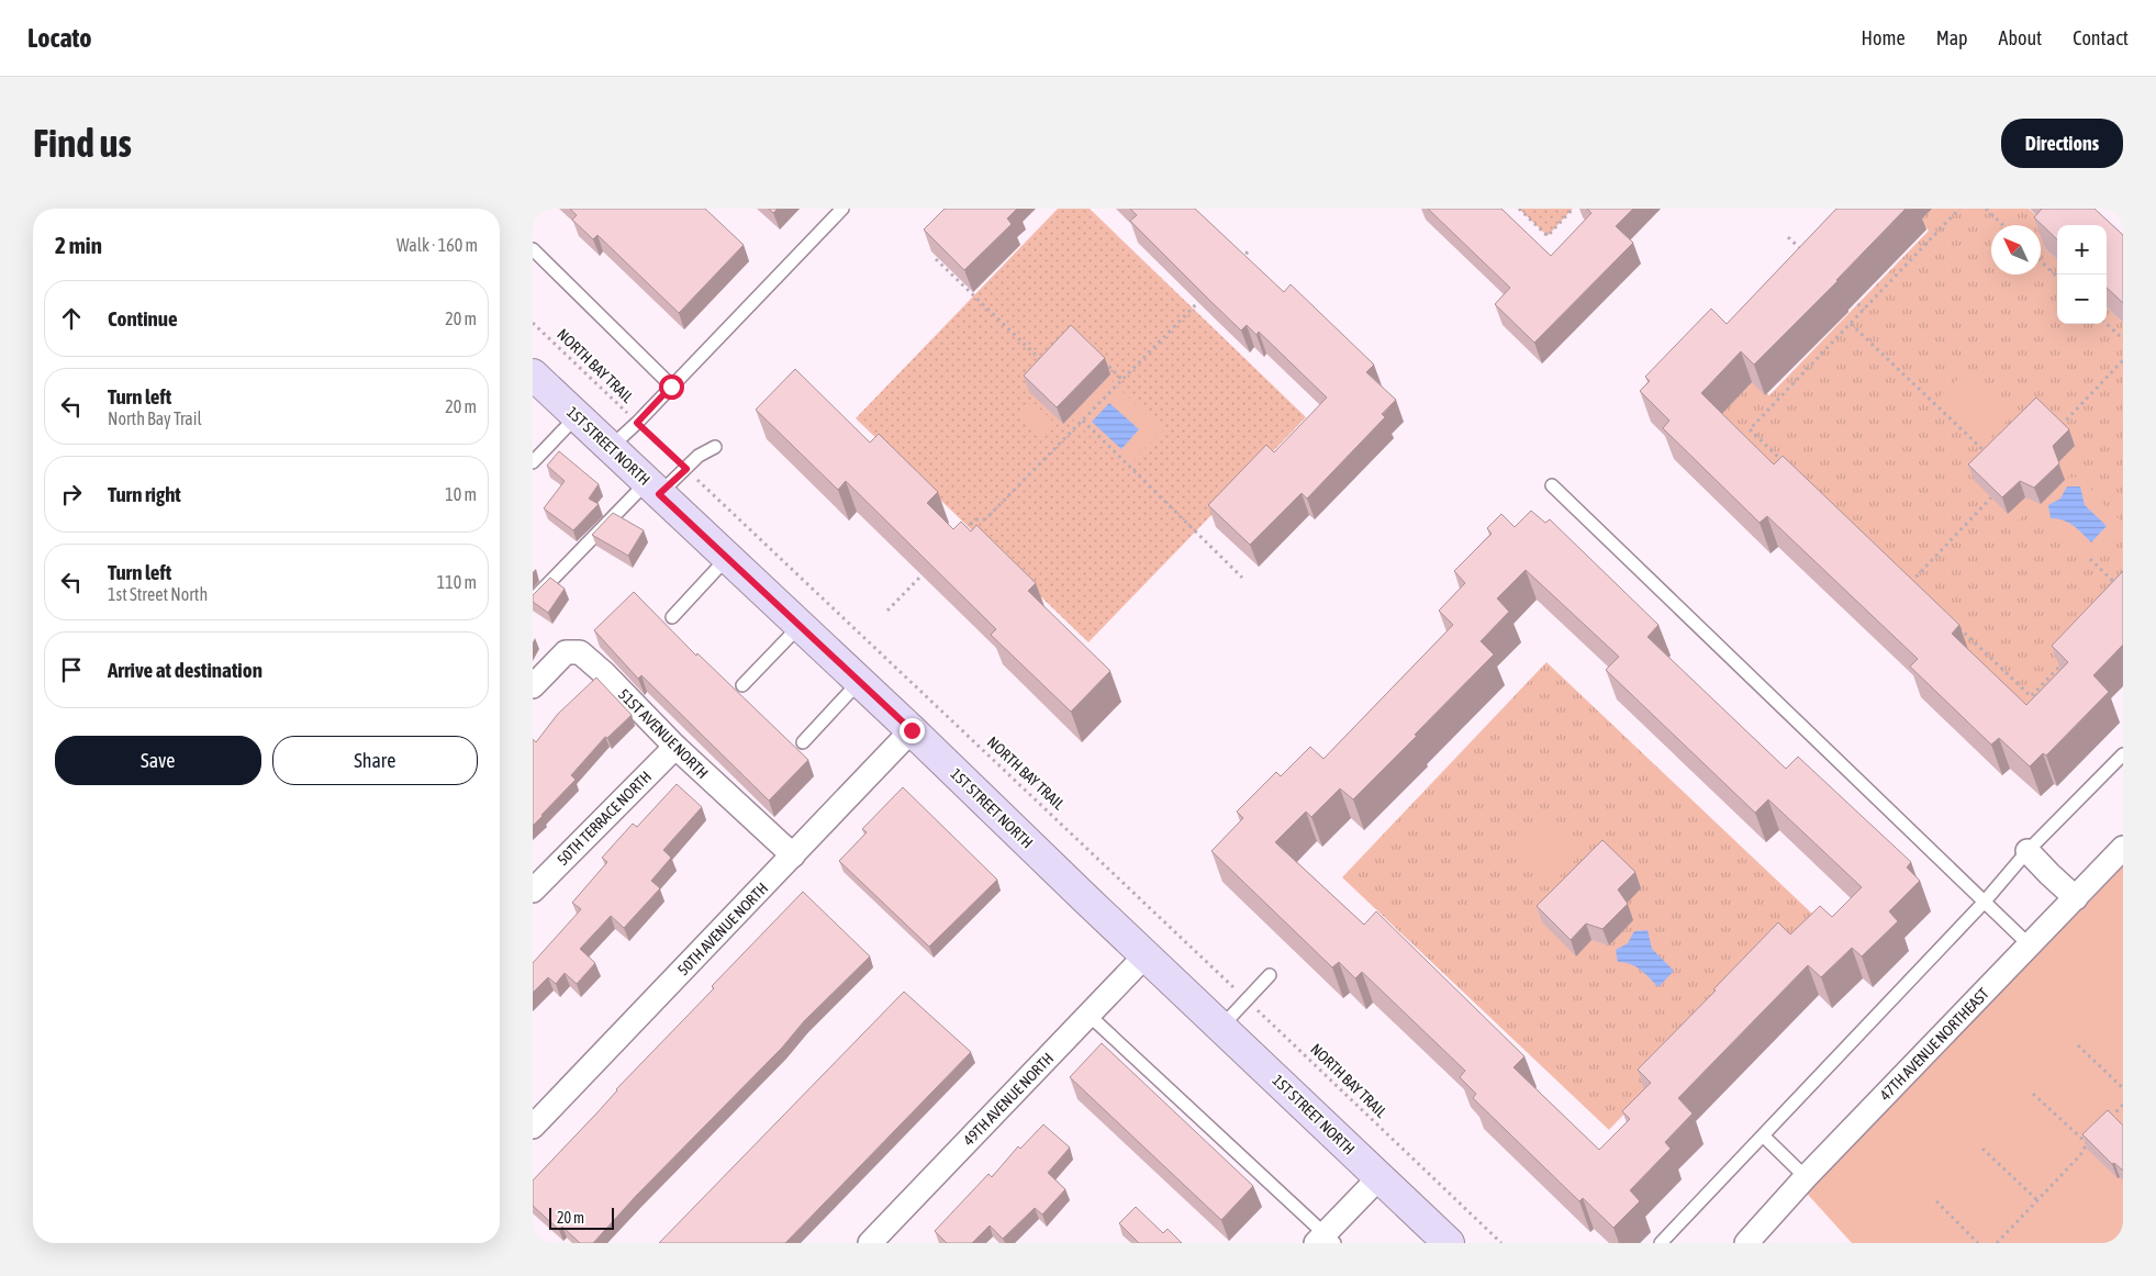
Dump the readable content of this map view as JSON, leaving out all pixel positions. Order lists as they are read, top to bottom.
{
  "streets": {
    "street": [
      "1ST STREET NORTH",
      "51ST AVENUE NORTH",
      "50TH TERRACE NORTH",
      "50TH AVENUE NORTH",
      "47TH AVENUE NORTHEAST",
      "49TH AVENUE NORTH"
    ],
    "path": ["NORTH BAY TRAIL"]
  },
  "crossings": [
    ["1ST STREET NORTH", "50TH AVENUE NORTH"],
    ["1ST STREET NORTH", "49TH AVENUE NORTH"],
    ["51ST AVENUE NORTH", "50TH TERRACE NORTH"],
    ["51ST AVENUE NORTH", "50TH AVENUE NORTH"]
  ],
  "scale_bar": "20 m",
  "north": "top left",
  "page": {
    "header": "Locato",
    "nav": [
      "Home",
      "Map",
      "About",
      "Contact"
    ],
    "buttons": [
      "Directions",
      ["Save", "Share"]
    ],
    "title": "Find us",
    "heading": ["2 min", "Walk · 160 m"],
    "map_buttons": ["+", "−"],
    "list": [
      ["Continue", "20 m"],
      ["Turn left", "North Bay Trail", "20 m"],
      ["Turn right", "10 m"],
      ["Turn left", "1st Street North", "110 m"],
      "Arrive at destination"
    ],
    "scale": "20 m"
  }
}
